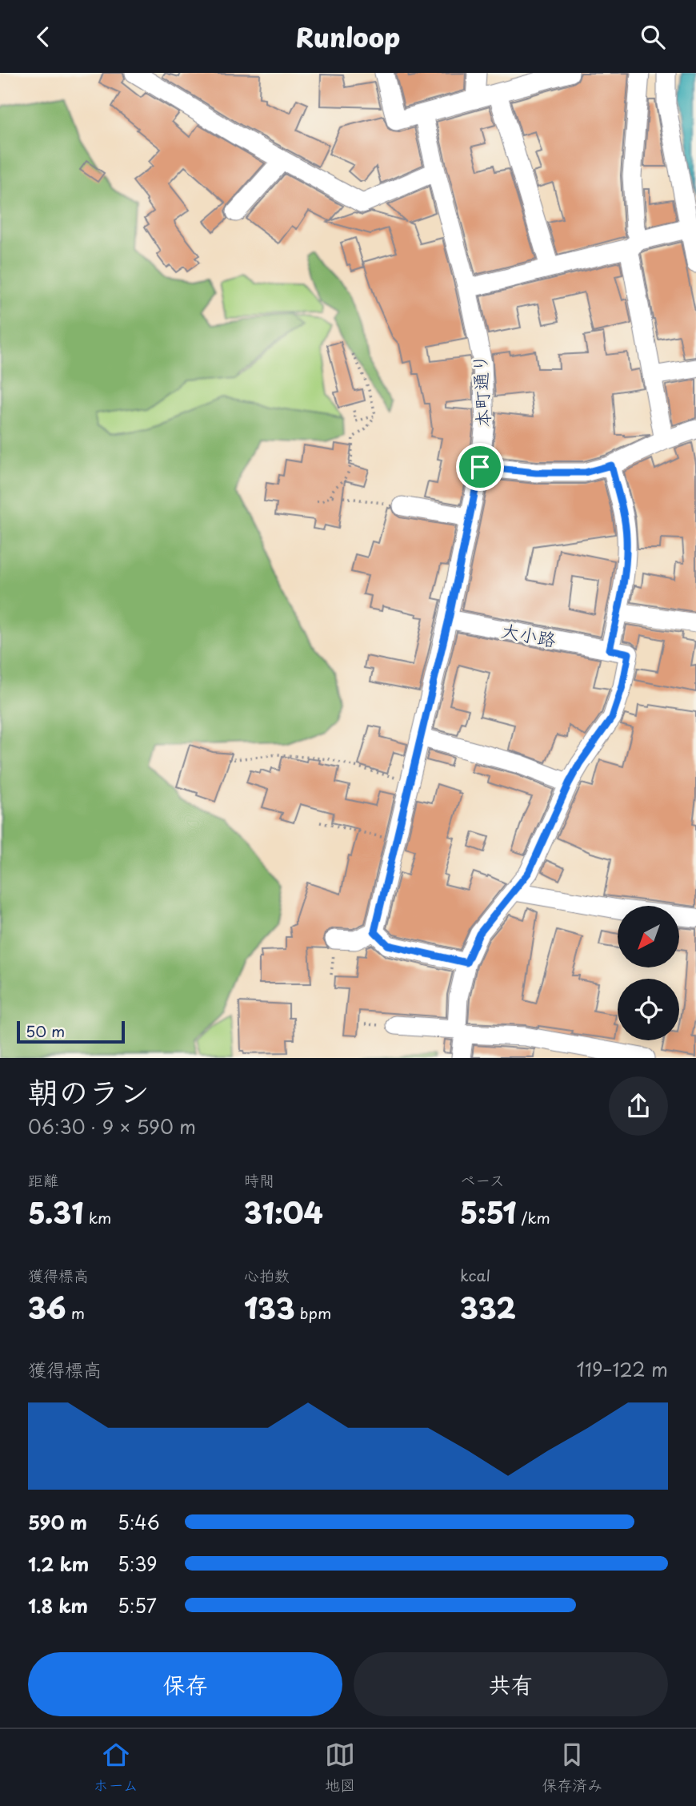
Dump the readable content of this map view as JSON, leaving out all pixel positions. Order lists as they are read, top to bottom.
{
  "streets": {
    "street": ["本町通り", "大小路"]
  },
  "crossings": [
    ["本町通り", "大小路"]
  ],
  "scale_bar": "50 m",
  "north": "bottom left",
  "page": {
    "header": "Runloop",
    "scale": "50 m",
    "heading": ["朝のラン", "06:30 · 9 × 590 m"],
    "stats": [
      ["距離", "5.31 km"],
      ["時間", "31:04"],
      ["ペース", "5:51 /km"],
      ["獲得標高", "36 m"],
      ["心拍数", "133 bpm"],
      ["kcal", "332"]
    ],
    "chart": ["獲得標高", "119–122 m"],
    "list": [
      {
        "name": "590 m",
        "note": "5:46"
      },
      {
        "name": "1.2 km",
        "note": "5:39"
      },
      {
        "name": "1.8 km",
        "note": "5:57"
      }
    ],
    "buttons": ["保存", "共有"],
    "tabs": ["ホーム", "地図", "保存済み"]
  }
}
